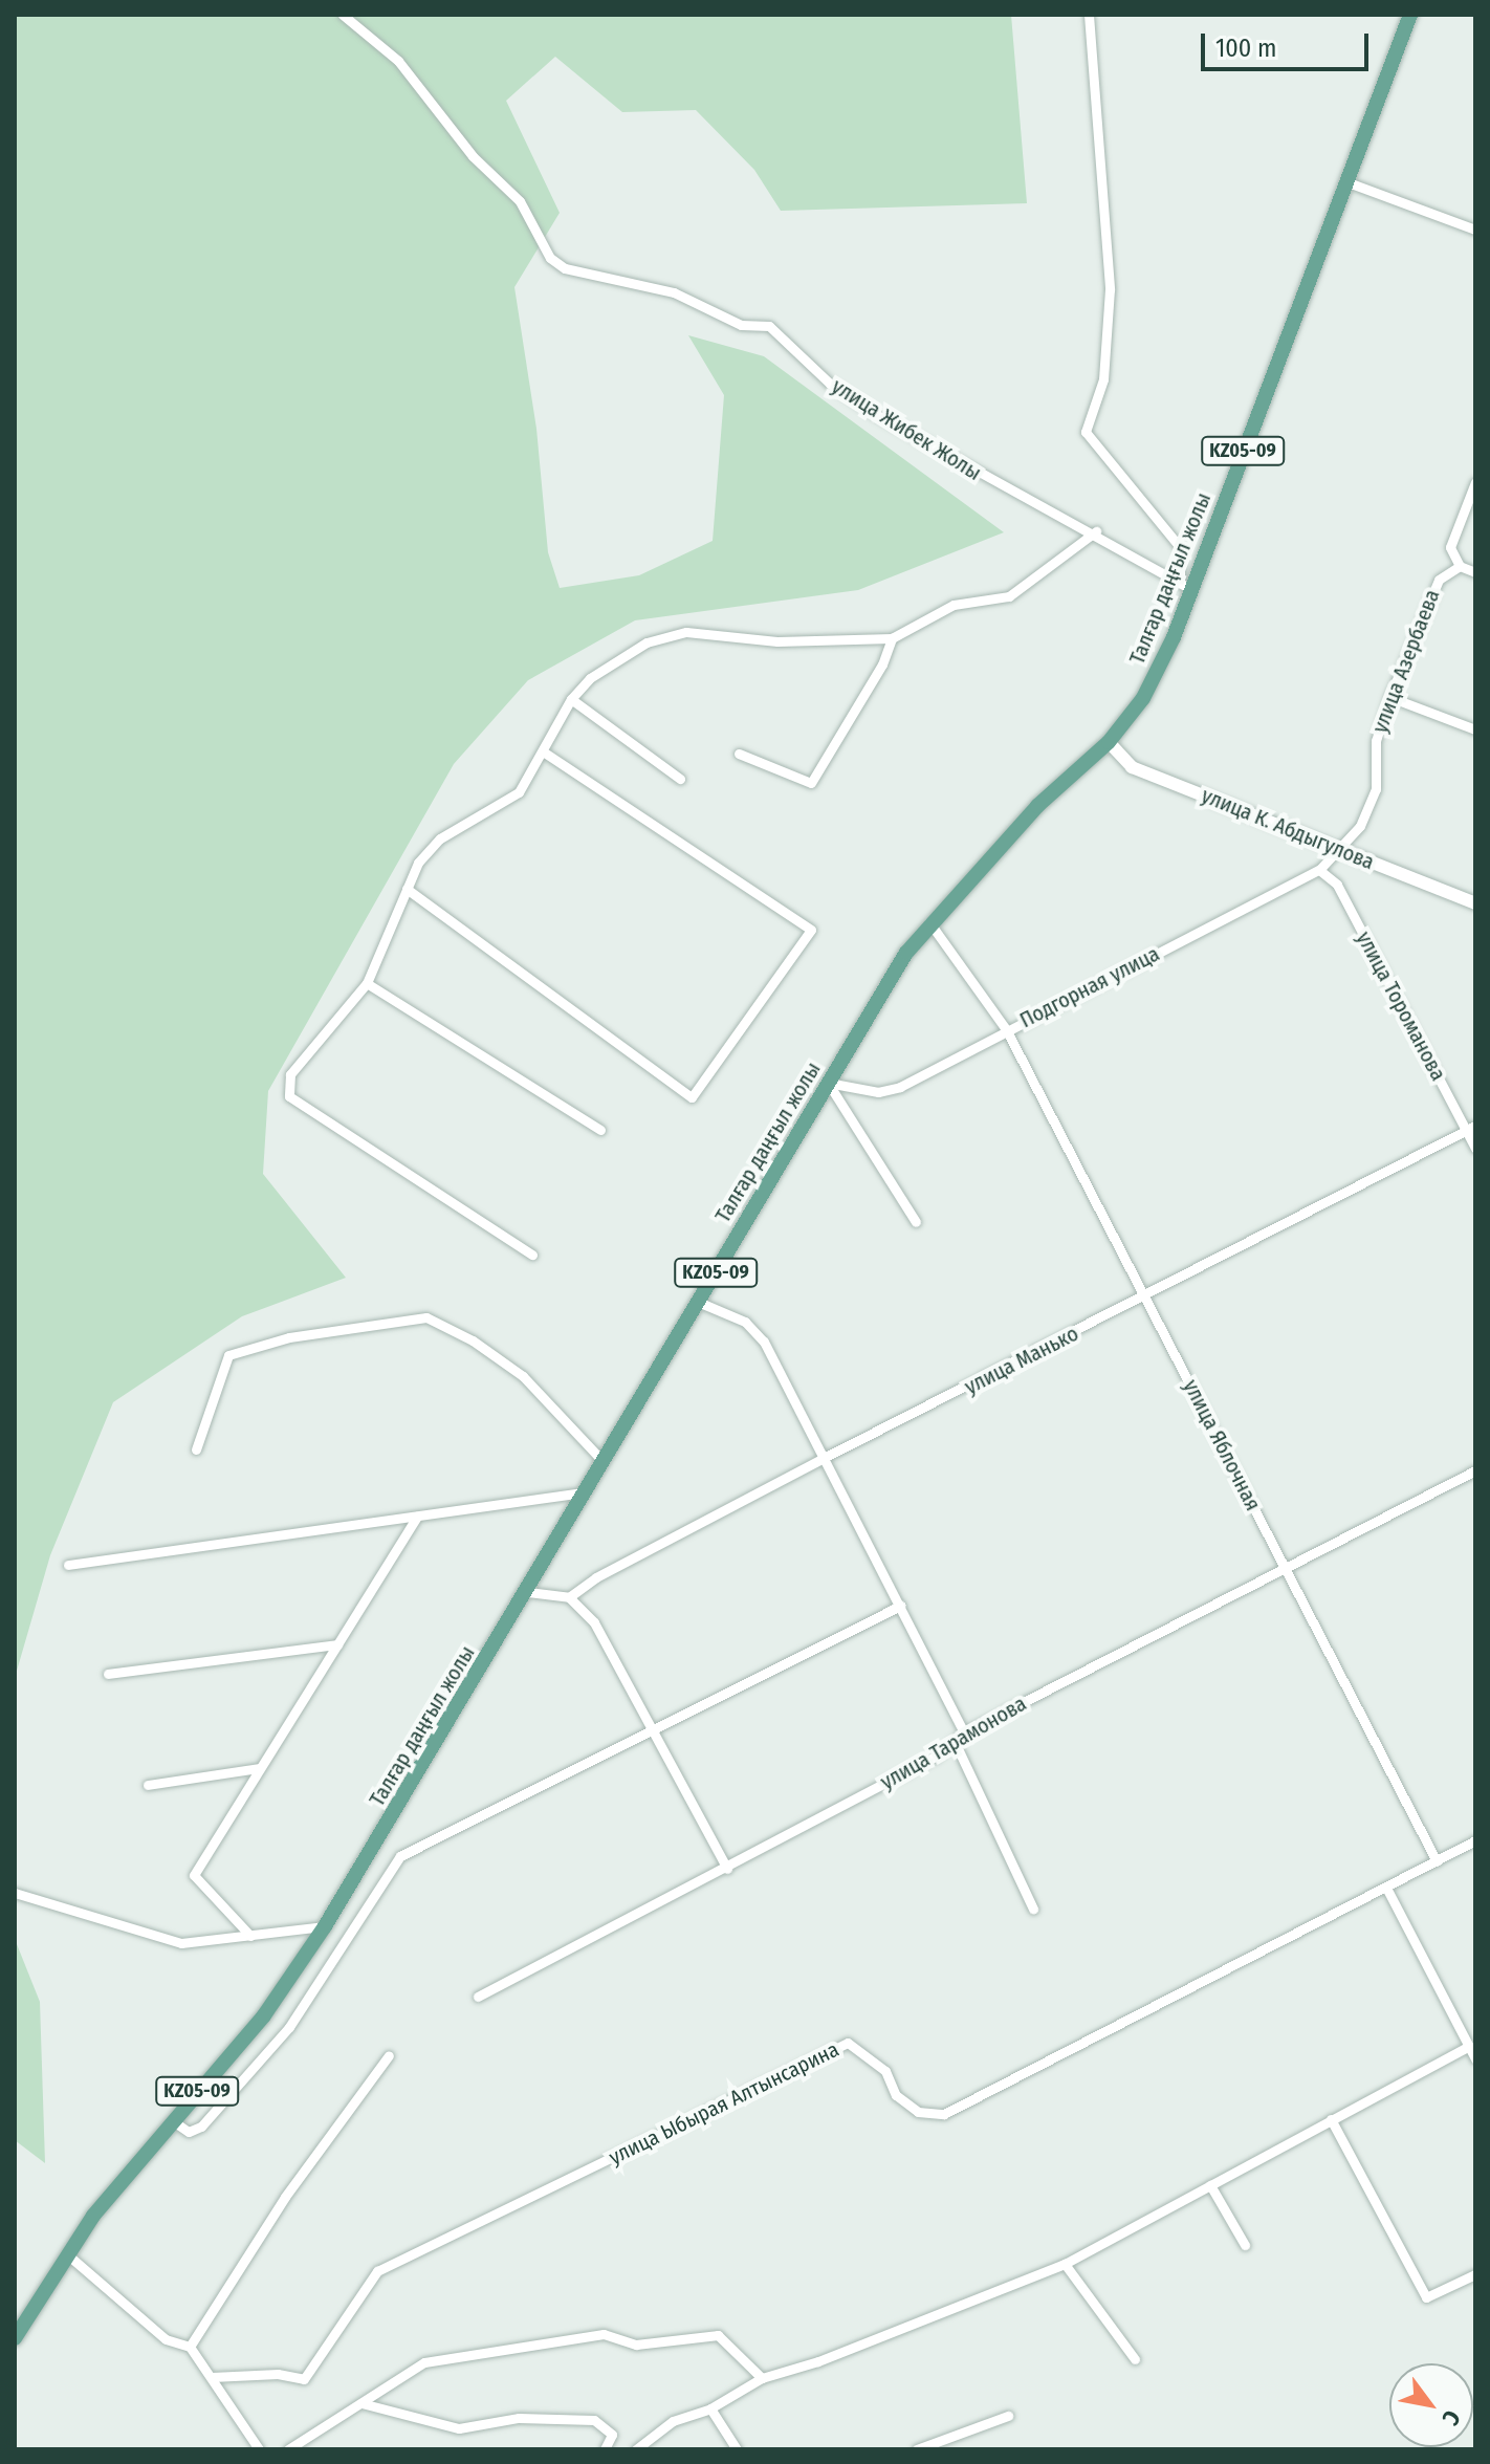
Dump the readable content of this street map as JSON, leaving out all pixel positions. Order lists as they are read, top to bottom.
{
  "streets": {
    "main road": ["KZ05-09", "Талғар даңғыл жолы"],
    "street": [
      "улица Жибек Жолы",
      "улица Азербаева",
      "улица К. Абдыгулова",
      "Подгорная улица",
      "улица Тороманова",
      "улица Манько",
      "улица Яблочная",
      "улица Тарамонова",
      "улица Ыбырая Алтынсарина"
    ]
  },
  "crossings": [
    ["улица Жибек Жолы", "Талғар даңғыл жолы"],
    ["Талғар даңғыл жолы", "улица К. Абдыгулова"],
    ["Талғар даңғыл жолы", "Подгорная улица"],
    ["Талғар даңғыл жолы", "улица Яблочная"],
    ["улица Азербаева", "улица К. Абдыгулова"],
    ["улица Азербаева", "Подгорная улица"],
    ["улица К. Абдыгулова", "Подгорная улица"],
    ["Подгорная улица", "улица Тороманова"],
    ["Подгорная улица", "улица Яблочная"],
    ["улица Тороманова", "улица Манько"],
    ["улица Манько", "улица Яблочная"],
    ["улица Яблочная", "улица Тарамонова"],
    ["улица Яблочная", "улица Ыбырая Алтынсарина"]
  ],
  "scale_bar": "100 m",
  "north": "bottom right"
}
